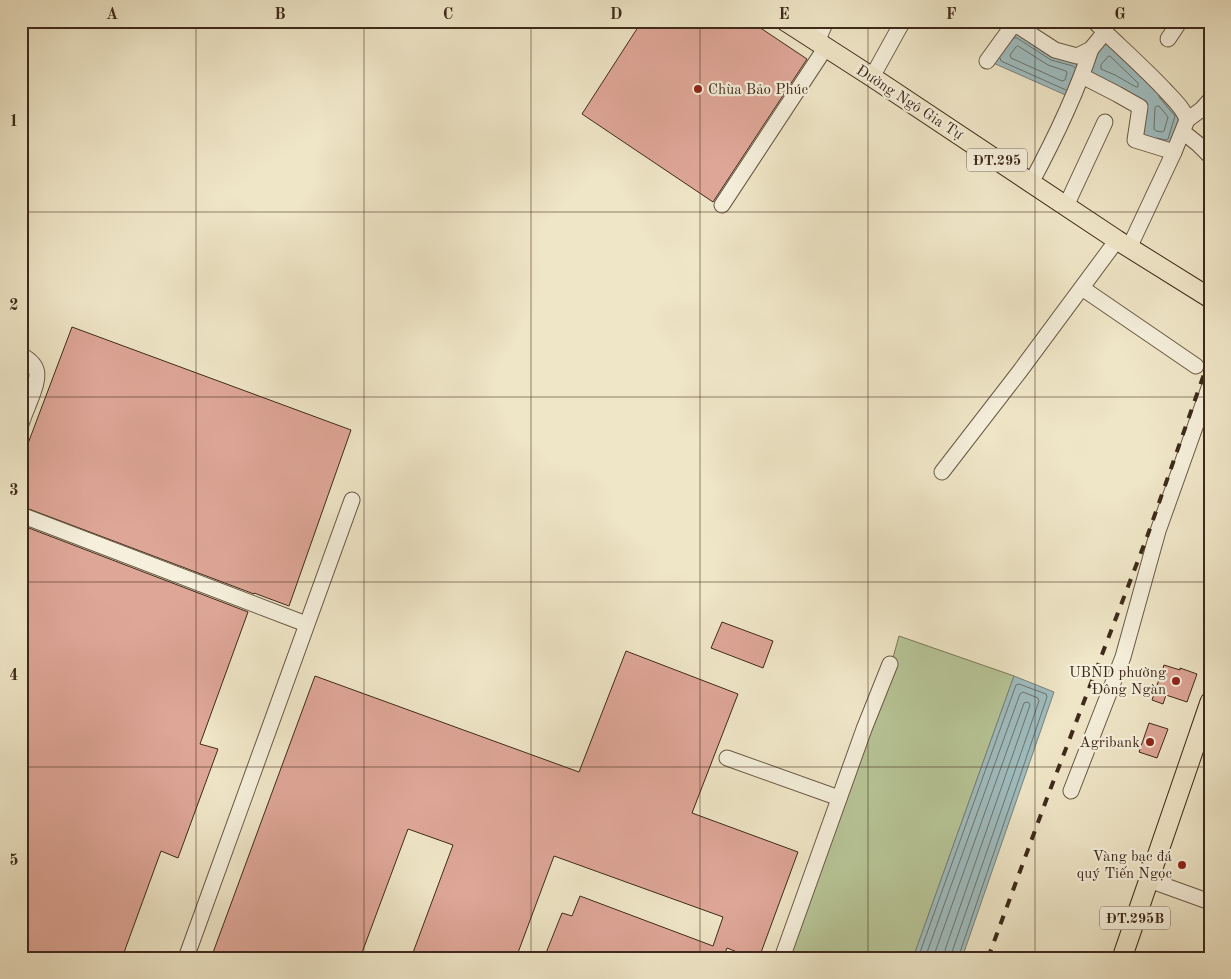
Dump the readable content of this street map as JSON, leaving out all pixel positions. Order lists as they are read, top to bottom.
{
  "streets": {
    "main road": ["Đường Ngô Gia Tự", "ĐT.295", "ĐT.295B"]
  },
  "places": [
    "Chùa Bảo Phúc",
    "UBND phường Đông Ngàn",
    "Agribank",
    "Vàng bạc đá quý Tiến Ngọc"
  ],
  "grid": {
    "columns": [
      "A",
      "B",
      "C",
      "D",
      "E",
      "F",
      "G"
    ],
    "rows": [
      "1",
      "2",
      "3",
      "4",
      "5"
    ]
  }
}
